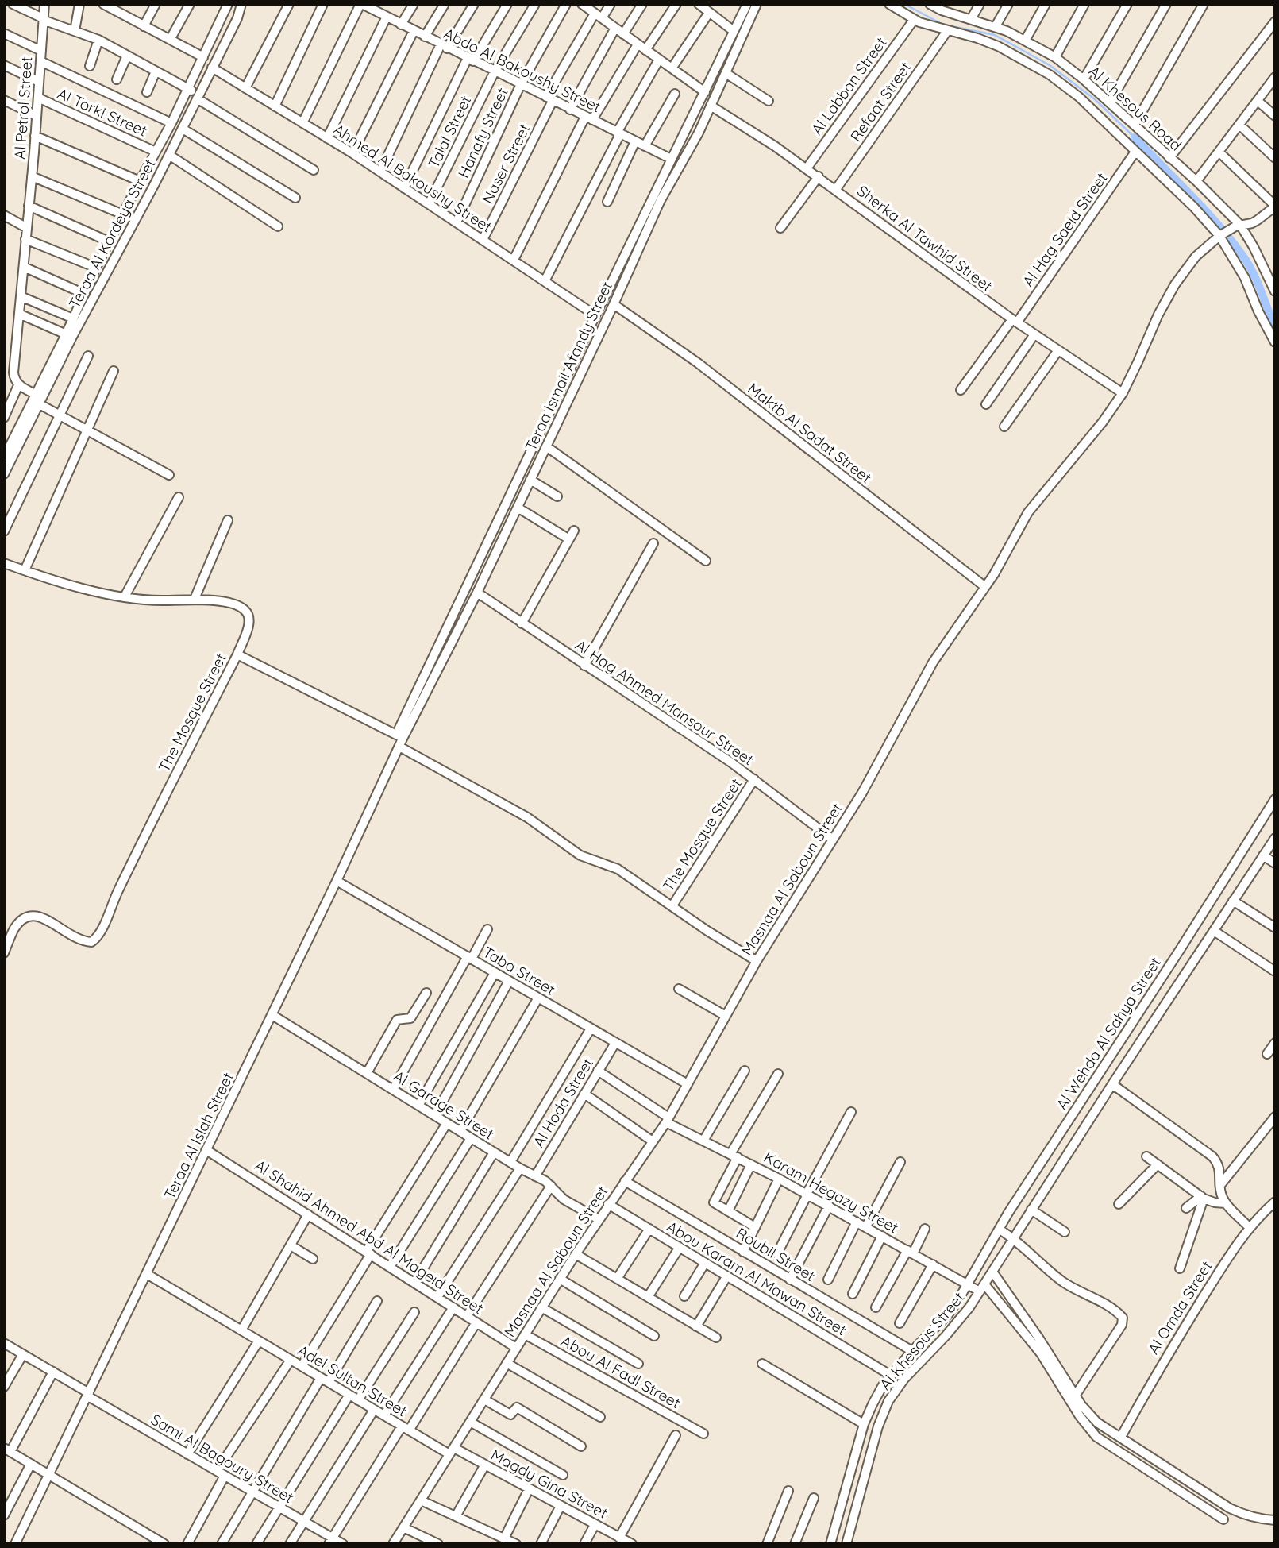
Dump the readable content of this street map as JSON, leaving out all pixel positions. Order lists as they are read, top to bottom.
{
  "streets": {
    "street": [
      "Abdo Al Bakoushy Street",
      "Al Labban Street",
      "Refaat Street",
      "Al Petrol Street",
      "Al Khesous Road",
      "Al Torki Street",
      "Talal Street",
      "Hanafy Street",
      "Naser Street",
      "Ahmed Al Bakoushy Street",
      "Al Hag Saeid Street",
      "Teraa Al Kordeya Street",
      "Sherka Al Tawhid Street",
      "Teraa Ismail Afandy Street",
      "Maktb Al Sadat Street",
      "Al Hag Ahmed Mansour Street",
      "The Mosque Street",
      "Masnaa Al Saboun Street",
      "Taba Street",
      "Al Wehda Al Sahya Street",
      "Al Hoda Street",
      "Al Garage Street",
      "Teraa Al Islah Street",
      "Karam Hegazy Street",
      "Al Shahid Ahmed Abd Al Mageid Street",
      "Roubil Street",
      "Abou Karam Al Mawan Street",
      "Al Omda Street",
      "Al Khesous Street",
      "Abou Al Fadl Street",
      "Adel Sultan Street",
      "Sami Al Bagoury Street",
      "Magdy Gina Street"
    ]
  },
  "crossings": [
    ["Abdo Al Bakoushy Street", "Talal Street"],
    ["Abdo Al Bakoushy Street", "Hanafy Street"],
    ["Abdo Al Bakoushy Street", "Naser Street"],
    ["Abdo Al Bakoushy Street", "Teraa Ismail Afandy Street"],
    ["Al Labban Street", "Sherka Al Tawhid Street"],
    ["Refaat Street", "Sherka Al Tawhid Street"],
    ["Al Petrol Street", "Al Torki Street"],
    ["Al Khesous Road", "Masnaa Al Saboun Street"],
    ["Al Torki Street", "Teraa Al Kordeya Street"],
    ["Talal Street", "Ahmed Al Bakoushy Street"],
    ["Hanafy Street", "Ahmed Al Bakoushy Street"],
    ["Naser Street", "Ahmed Al Bakoushy Street"],
    ["Ahmed Al Bakoushy Street", "Teraa Al Kordeya Street"],
    ["Ahmed Al Bakoushy Street", "Teraa Ismail Afandy Street"],
    ["Al Hag Saeid Street", "Sherka Al Tawhid Street"],
    ["Sherka Al Tawhid Street", "Teraa Ismail Afandy Street"],
    ["Sherka Al Tawhid Street", "Masnaa Al Saboun Street"],
    ["Teraa Ismail Afandy Street", "Maktb Al Sadat Street"],
    ["Teraa Ismail Afandy Street", "Al Hag Ahmed Mansour Street"],
    ["Teraa Ismail Afandy Street", "Teraa Al Islah Street"],
    ["Maktb Al Sadat Street", "Masnaa Al Saboun Street"],
    ["Al Hag Ahmed Mansour Street", "The Mosque Street"],
    ["Al Hag Ahmed Mansour Street", "Masnaa Al Saboun Street"],
    ["Masnaa Al Saboun Street", "Taba Street"],
    ["Masnaa Al Saboun Street", "Al Garage Street"],
    ["Masnaa Al Saboun Street", "Karam Hegazy Street"],
    ["Masnaa Al Saboun Street", "Al Shahid Ahmed Abd Al Mageid Street"],
    ["Masnaa Al Saboun Street", "Roubil Street"],
    ["Masnaa Al Saboun Street", "Abou Karam Al Mawan Street"],
    ["Masnaa Al Saboun Street", "Abou Al Fadl Street"],
    ["Masnaa Al Saboun Street", "Adel Sultan Street"],
    ["Masnaa Al Saboun Street", "Magdy Gina Street"],
    ["Taba Street", "Al Hoda Street"],
    ["Taba Street", "Teraa Al Islah Street"],
    ["Al Wehda Al Sahya Street", "Karam Hegazy Street"],
    ["Al Wehda Al Sahya Street", "Al Khesous Street"],
    ["Al Hoda Street", "Al Garage Street"],
    ["Al Hoda Street", "Karam Hegazy Street"],
    ["Al Garage Street", "Teraa Al Islah Street"],
    ["Teraa Al Islah Street", "Al Shahid Ahmed Abd Al Mageid Street"],
    ["Teraa Al Islah Street", "Adel Sultan Street"],
    ["Teraa Al Islah Street", "Sami Al Bagoury Street"],
    ["Karam Hegazy Street", "Al Khesous Street"],
    ["Roubil Street", "Al Khesous Street"],
    ["Abou Karam Al Mawan Street", "Al Khesous Street"],
    ["Adel Sultan Street", "Magdy Gina Street"]
  ]
}
